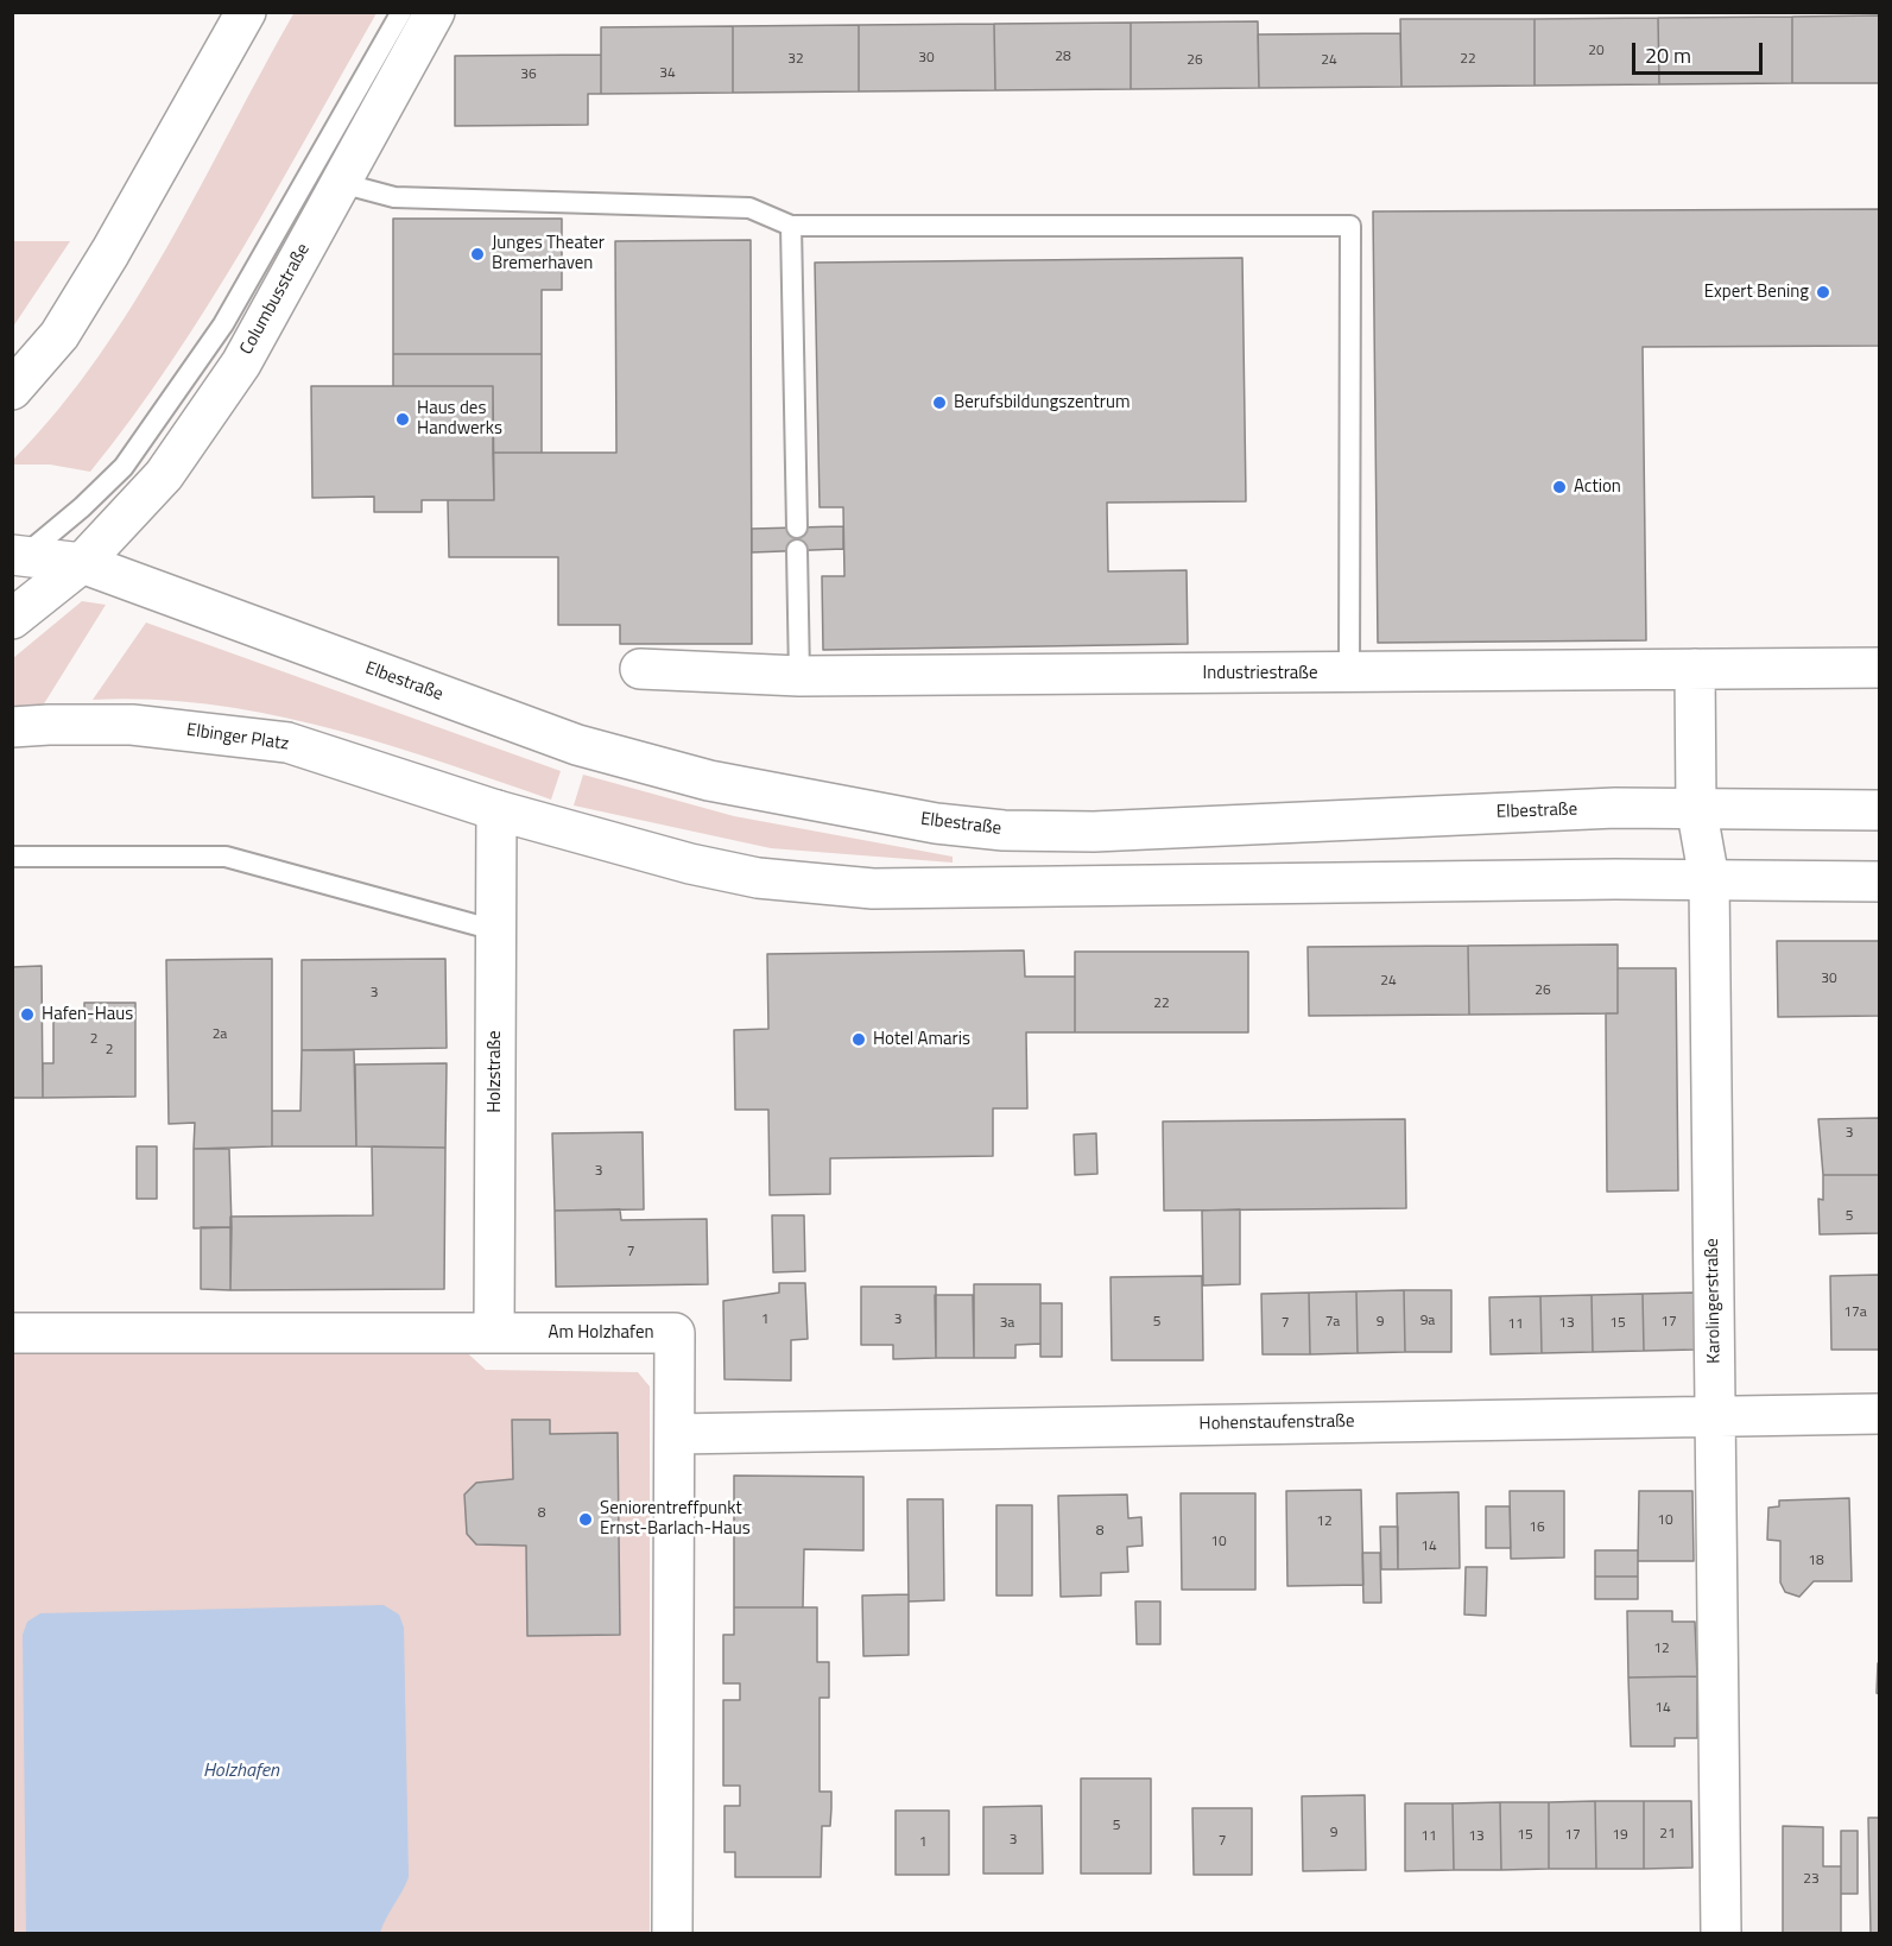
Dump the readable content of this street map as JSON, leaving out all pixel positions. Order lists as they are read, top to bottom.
{
  "streets": {
    "street": [
      "Columbusstraße",
      "Industriestraße",
      "Elbestraße",
      "Elbinger Platz",
      "Holzstraße",
      "Karolingerstraße",
      "Am Holzhafen",
      "Hohenstaufenstraße"
    ]
  },
  "crossings": [
    ["Columbusstraße", "Elbestraße"],
    ["Industriestraße", "Karolingerstraße"],
    ["Elbestraße", "Karolingerstraße"],
    ["Elbinger Platz", "Holzstraße"],
    ["Holzstraße", "Am Holzhafen"],
    ["Karolingerstraße", "Hohenstaufenstraße"],
    ["Am Holzhafen", "Hohenstaufenstraße"]
  ],
  "water": ["Holzhafen"],
  "places": [
    "Junges Theater Bremerhaven",
    "Expert Bening",
    "Berufsbildungszentrum",
    "Haus des Handwerks",
    "Action",
    "Hafen-Haus",
    "Hotel Amaris",
    "Seniorentreffpunkt Ernst-Barlach-Haus"
  ],
  "house_numbers": [
    "20",
    "28",
    "30",
    "32",
    "22",
    "26",
    "24",
    "34",
    "36",
    "30",
    "24",
    "26",
    "3",
    "22",
    "2a",
    "2",
    "2",
    "3",
    "3",
    "5",
    "7",
    "17a",
    "1",
    "3",
    "9a",
    "5",
    "7a",
    "9",
    "17",
    "3a",
    "7",
    "13",
    "15",
    "11",
    "8",
    "10",
    "12",
    "16",
    "8",
    "10",
    "14",
    "18",
    "12",
    "14",
    "5",
    "9",
    "21",
    "15",
    "17",
    "19",
    "11",
    "13",
    "3",
    "7",
    "1",
    "23"
  ],
  "scale_bar": "20 m"
}
